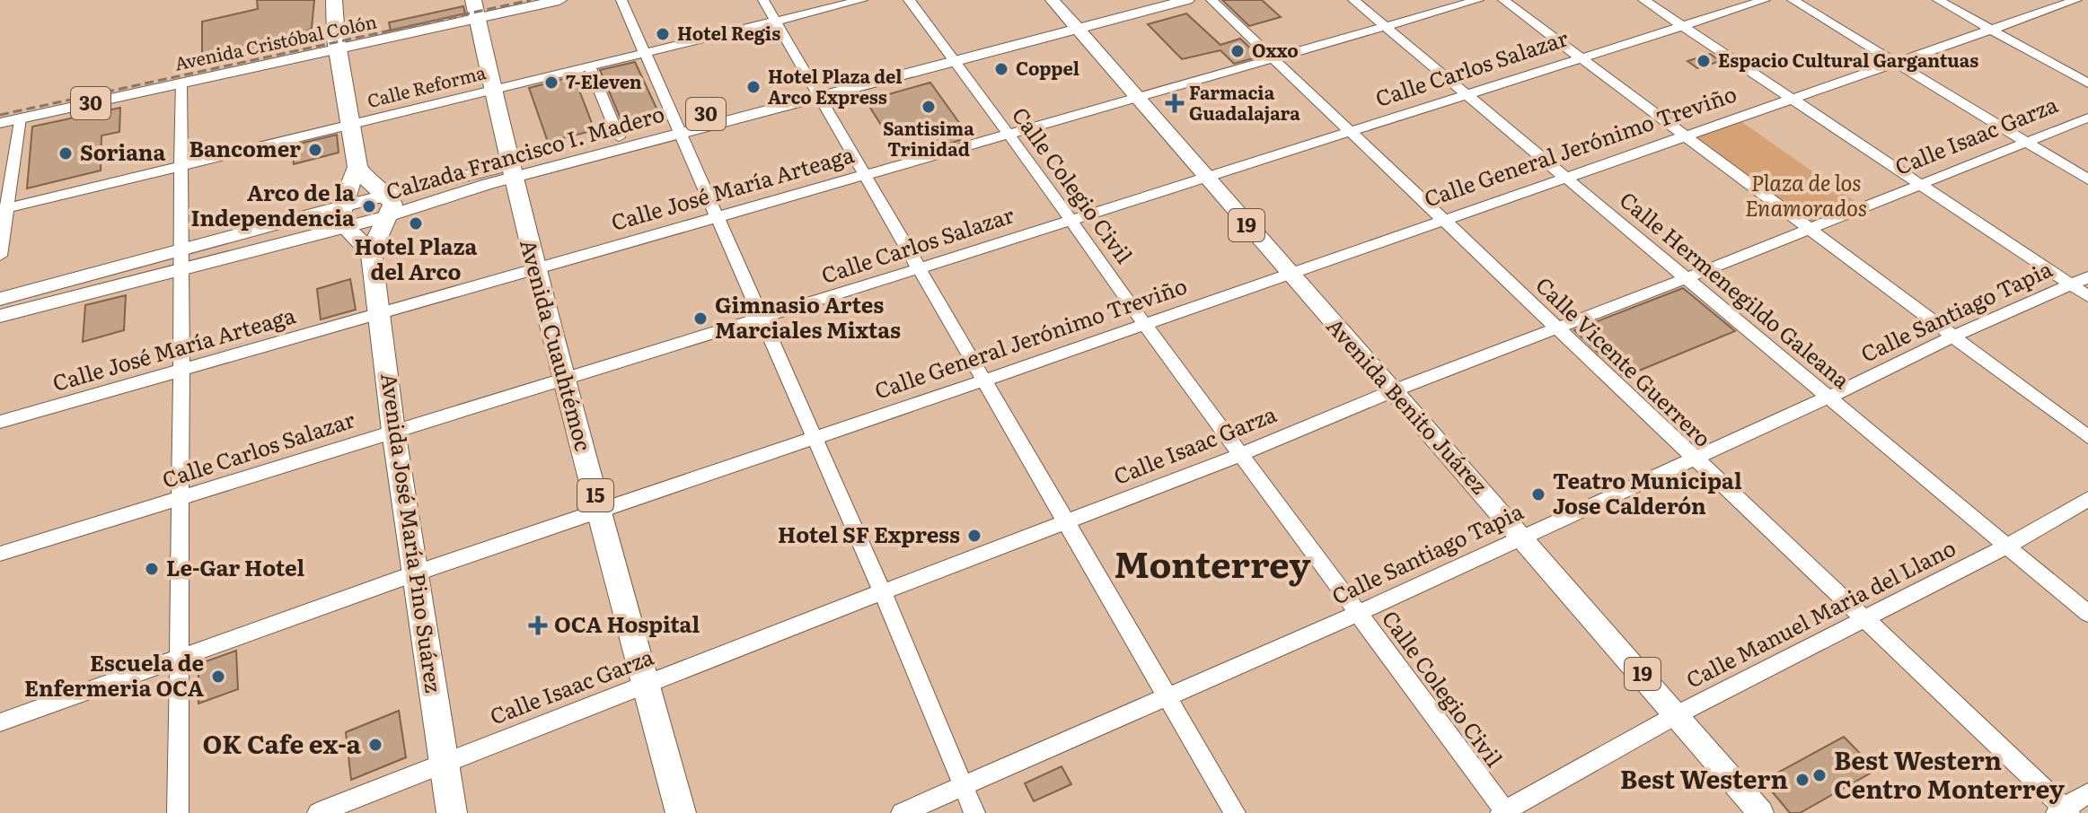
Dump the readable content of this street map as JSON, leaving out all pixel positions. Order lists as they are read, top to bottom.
{
  "streets": {
    "highway": ["Avenida Cuauhtémoc", "15", "Avenida José María Pino Suárez"],
    "main road": [
      "Avenida Cristóbal Colón",
      "30",
      "Calzada Francisco I. Madero",
      "19",
      "Avenida Benito Juárez"
    ],
    "street": [
      "Calle Carlos Salazar",
      "Calle Reforma",
      "Calle Isaac Garza",
      "Calle General Jerónimo Treviño",
      "Calle Colegio Civil",
      "Calle José María Arteaga",
      "Calle Hermenegildo Galeana",
      "Calle Santiago Tapia",
      "Calle Vicente Guerrero",
      "Calle Manuel Maria del Llano"
    ]
  },
  "crossings": [
    ["Avenida Cristóbal Colón", "Avenida Cuauhtémoc"],
    ["Calle Carlos Salazar", "Calle Colegio Civil"],
    ["Calle Carlos Salazar", "Calle Hermenegildo Galeana"],
    ["Calle Carlos Salazar", "Avenida Cuauhtémoc"],
    ["Calle Carlos Salazar", "Calle Vicente Guerrero"],
    ["Calle Carlos Salazar", "Avenida Benito Juárez"],
    ["Calle Carlos Salazar", "Avenida José María Pino Suárez"],
    ["Calle Reforma", "Avenida Cuauhtémoc"],
    ["Calle Isaac Garza", "Calle Colegio Civil"],
    ["Calle Isaac Garza", "Calle Hermenegildo Galeana"],
    ["Calle Isaac Garza", "Avenida Cuauhtémoc"],
    ["Calle Isaac Garza", "Calle Vicente Guerrero"],
    ["Calle Isaac Garza", "Avenida Benito Juárez"],
    ["Calle Isaac Garza", "Avenida José María Pino Suárez"],
    ["Calle General Jerónimo Treviño", "Calle Colegio Civil"],
    ["Calle General Jerónimo Treviño", "Calle Hermenegildo Galeana"],
    ["Calle General Jerónimo Treviño", "Avenida Cuauhtémoc"],
    ["Calle General Jerónimo Treviño", "Calle Vicente Guerrero"],
    ["Calle General Jerónimo Treviño", "Avenida Benito Juárez"],
    ["Calle General Jerónimo Treviño", "Avenida José María Pino Suárez"],
    ["Calzada Francisco I. Madero", "Calle Colegio Civil"],
    ["Calzada Francisco I. Madero", "Avenida Cuauhtémoc"],
    ["Calzada Francisco I. Madero", "Avenida Benito Juárez"],
    ["Calle Colegio Civil", "Calle José María Arteaga"],
    ["Calle Colegio Civil", "Calle Santiago Tapia"],
    ["Calle Colegio Civil", "Calle Manuel Maria del Llano"],
    ["Calle José María Arteaga", "Calle Hermenegildo Galeana"],
    ["Calle José María Arteaga", "Avenida Cuauhtémoc"],
    ["Calle José María Arteaga", "Calle Vicente Guerrero"],
    ["Calle José María Arteaga", "Avenida Benito Juárez"],
    ["Calle José María Arteaga", "Avenida José María Pino Suárez"],
    ["Calle Hermenegildo Galeana", "Calle Santiago Tapia"],
    ["Calle Hermenegildo Galeana", "Calle Manuel Maria del Llano"],
    ["Calle Santiago Tapia", "Calle Vicente Guerrero"],
    ["Calle Santiago Tapia", "Avenida Benito Juárez"],
    ["Calle Vicente Guerrero", "Calle Manuel Maria del Llano"],
    ["Avenida Benito Juárez", "Calle Manuel Maria del Llano"]
  ],
  "districts": ["Monterrey"],
  "parks": ["Plaza de los Enamorados"],
  "places": {
    "other": [
      "Hotel Regis",
      "Oxxo",
      "Espacio Cultural Gargantuas",
      "Coppel",
      "7-Eleven",
      "Hotel Plaza del Arco Express",
      "Santisima Trinidad",
      "Bancomer",
      "Soriana",
      "Arco de la Independencia",
      "Hotel Plaza del Arco",
      "Gimnasio Artes Marciales Mixtas",
      "Teatro Municipal Jose Calderón",
      "Hotel SF Express",
      "Le-Gar Hotel",
      "Escuela de Enfermeria OCA",
      "OK Cafe ex-a",
      "Best Western Centro Monterrey",
      "Best Western"
    ],
    "health": ["Farmacia Guadalajara", "OCA Hospital"]
  }
}
